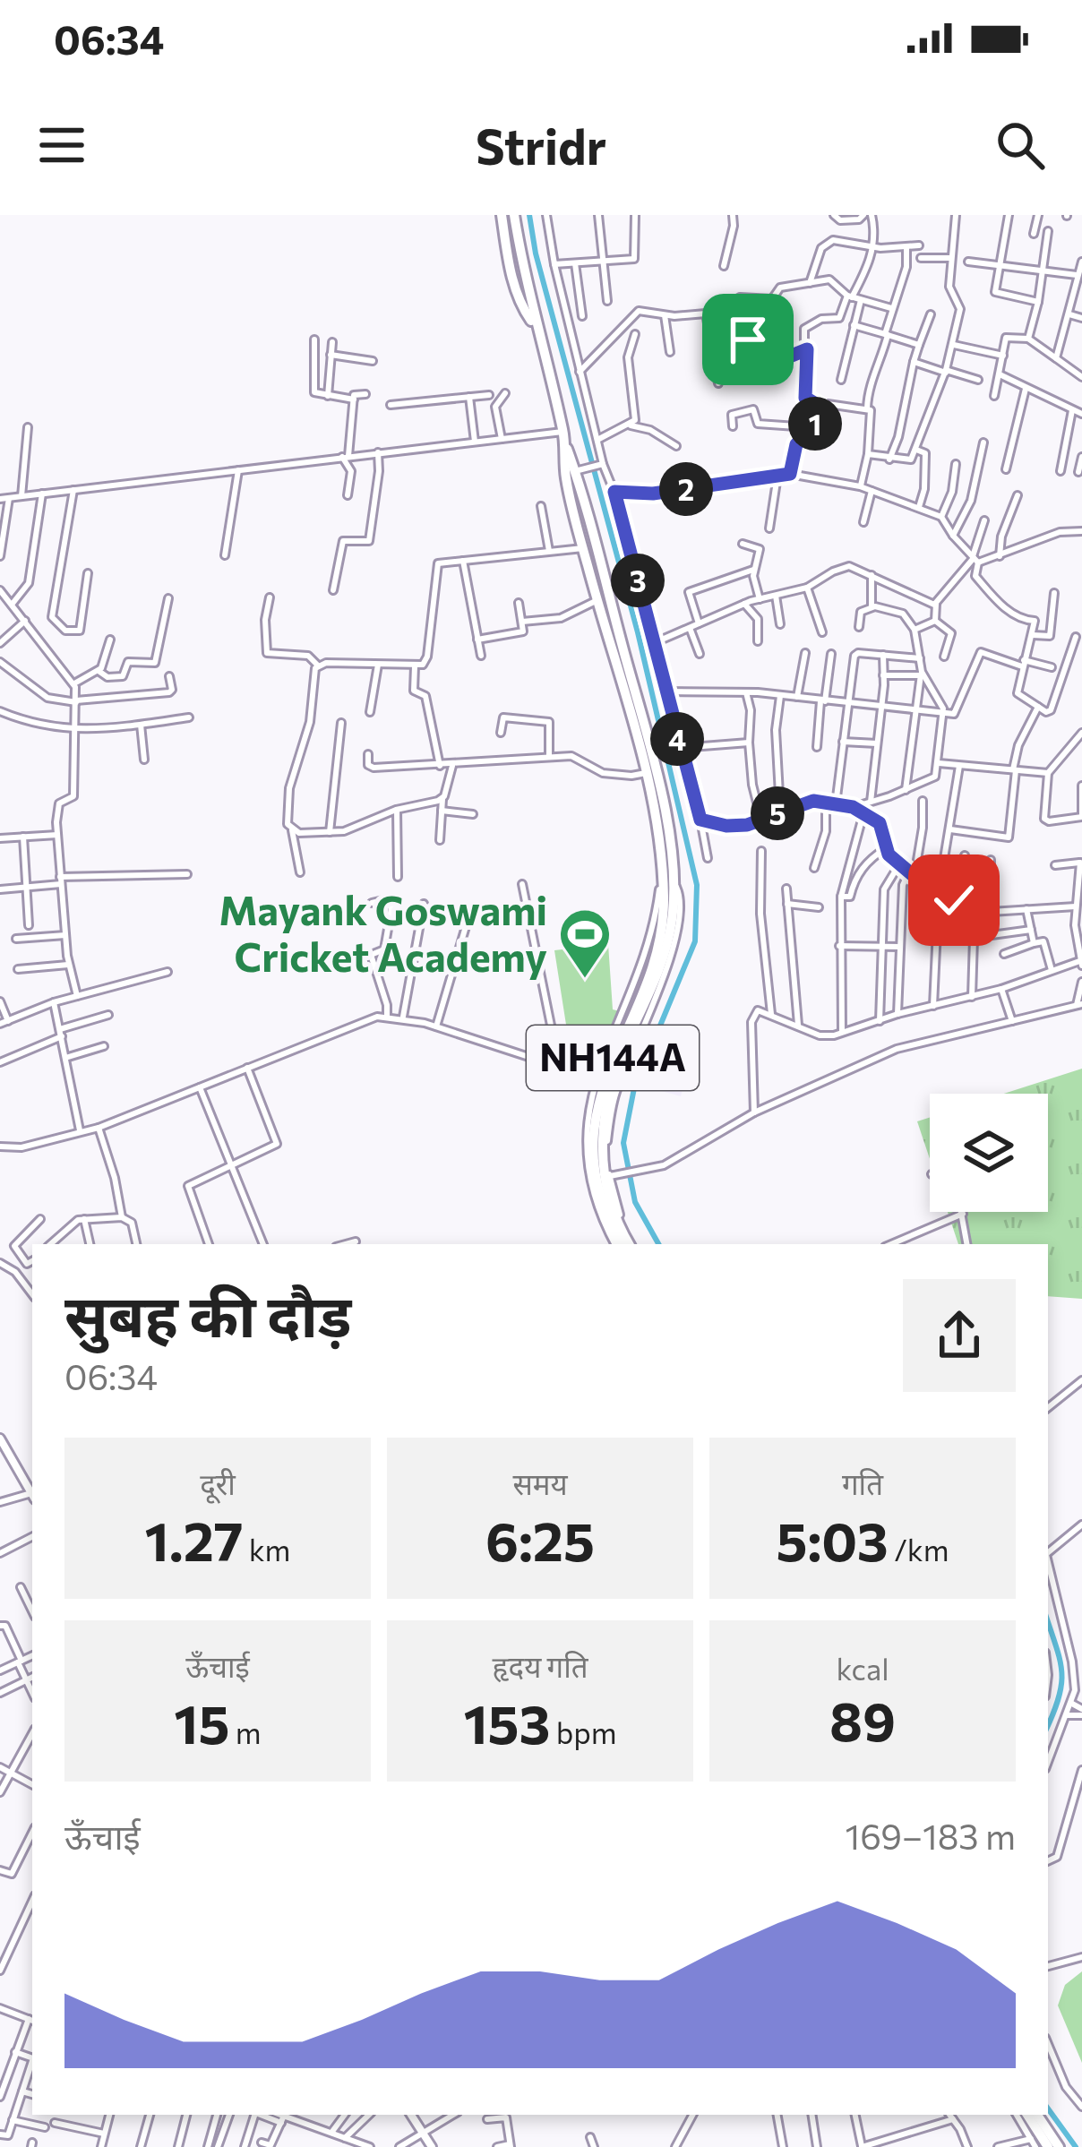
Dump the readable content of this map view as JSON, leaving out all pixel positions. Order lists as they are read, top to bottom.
{
  "streets": {
    "highway": ["NH144A"]
  },
  "places": {
    "sports": ["Mayank Goswami Cricket Academy"]
  },
  "page": {
    "status": "06:34",
    "header": "Stridr",
    "pins": [
      "1",
      "2",
      "3",
      "4",
      "5"
    ],
    "heading": ["सुबह की दौड़", "06:34"],
    "stats": [
      ["दूरी", "1.27 km"],
      ["समय", "6:25"],
      ["गति", "5:03 /km"],
      ["ऊँचाई", "15 m"],
      ["हृदय गति", "153 bpm"],
      ["kcal", "89"]
    ],
    "chart": ["ऊँचाई", "169–183 m"]
  }
}
